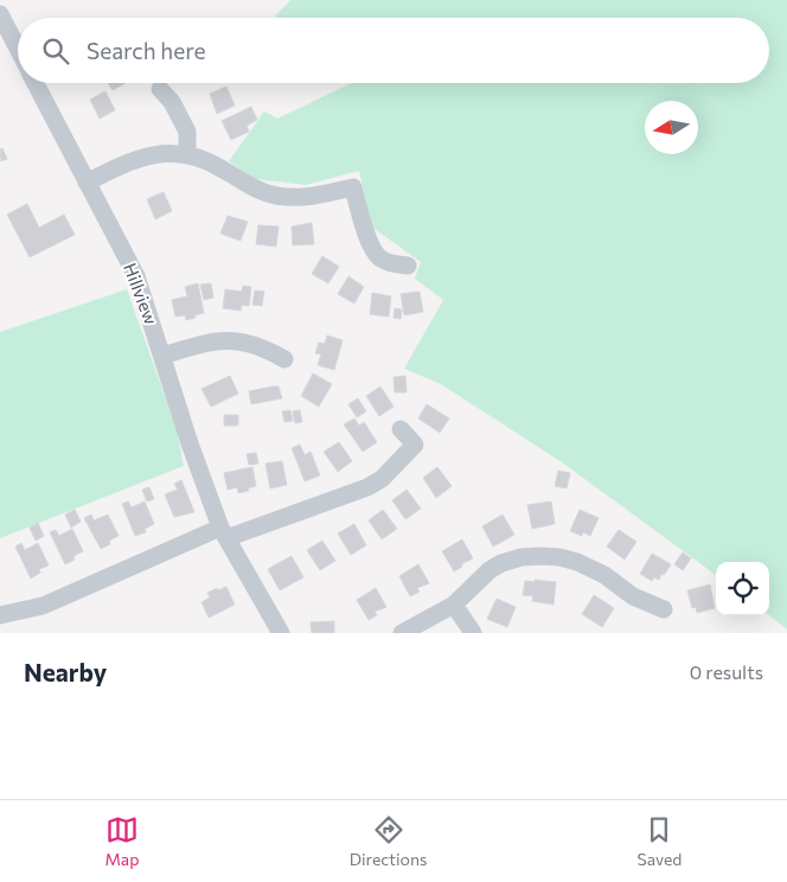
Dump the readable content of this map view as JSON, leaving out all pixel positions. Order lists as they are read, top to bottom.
{
  "streets": {
    "street": ["Hillview"]
  },
  "north": "left",
  "page": {
    "search": "Search here",
    "heading": ["Nearby", "0 results"],
    "nav": ["Map", "Directions", "Saved"]
  }
}
